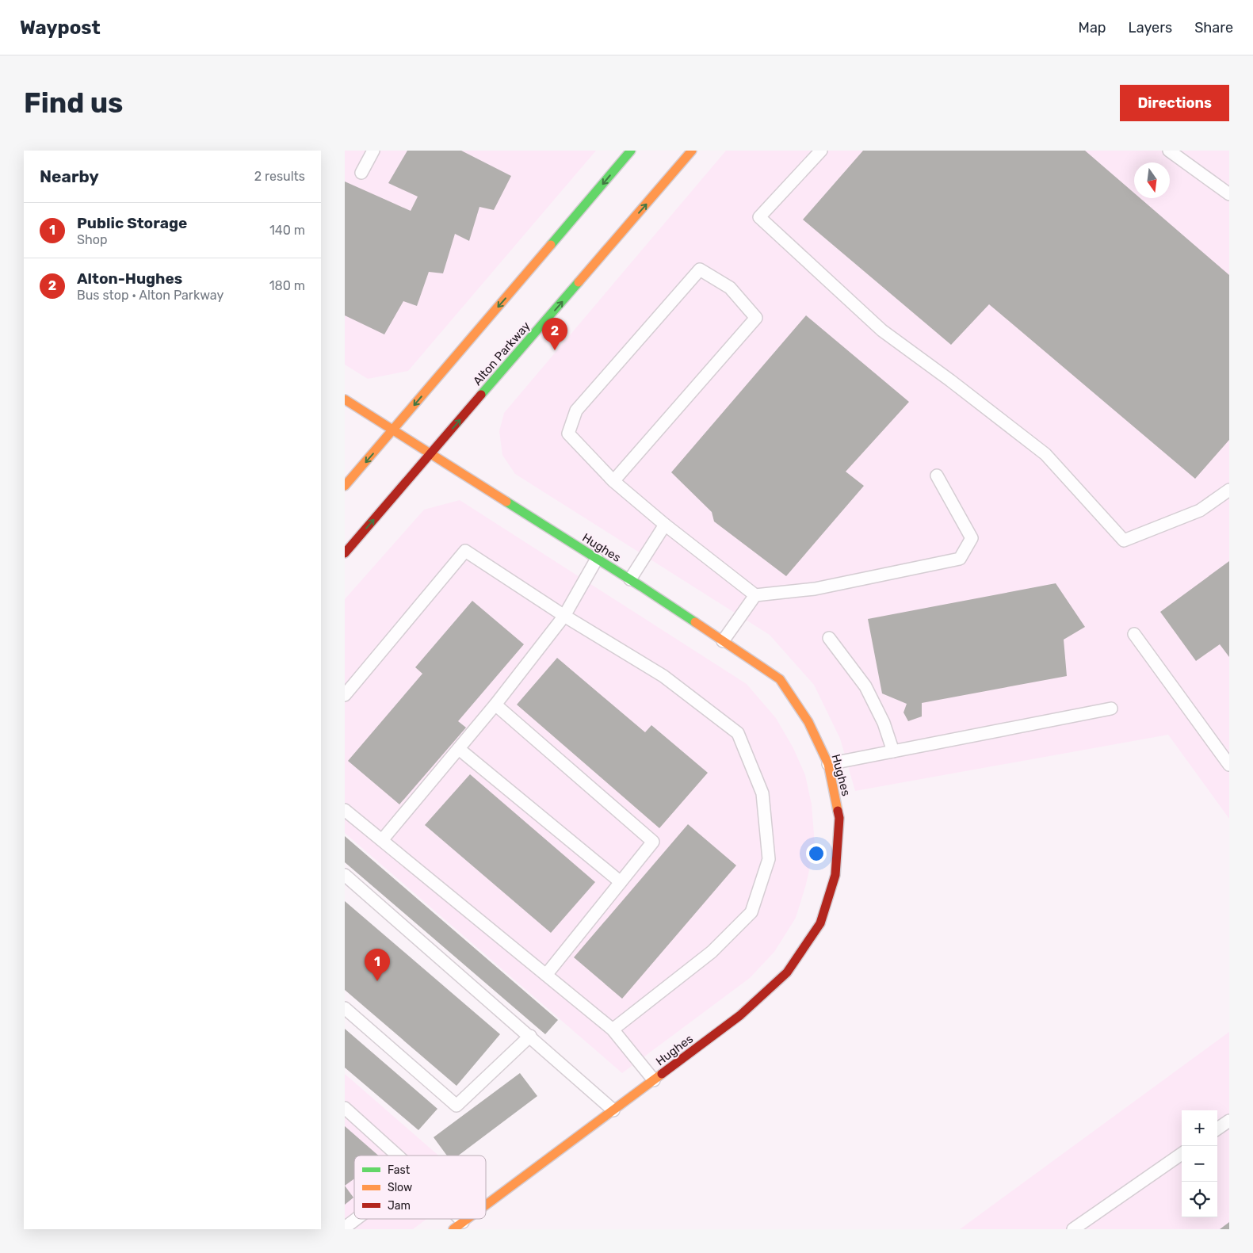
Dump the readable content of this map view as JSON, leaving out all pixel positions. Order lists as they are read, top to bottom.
{
  "streets": {
    "street": ["Alton Parkway", "Hughes"]
  },
  "crossings": [
    ["Alton Parkway", "Hughes"]
  ],
  "legend": ["Fast", "Slow", "Jam"],
  "north": "bottom",
  "page": {
    "header": "Waypost",
    "nav": ["Map", "Layers", "Share"],
    "buttons": "Directions",
    "title": "Find us",
    "heading": ["Nearby", "2 results"],
    "list": [
      {
        "mark": "1",
        "name": "Public Storage",
        "note": "Shop",
        "value": "140 m"
      },
      {
        "mark": "2",
        "name": "Alton-Hughes",
        "note": "Bus stop · Alton Parkway",
        "value": "180 m"
      }
    ],
    "pins": ["2", "1"],
    "map_buttons": ["+", "−"]
  }
}
